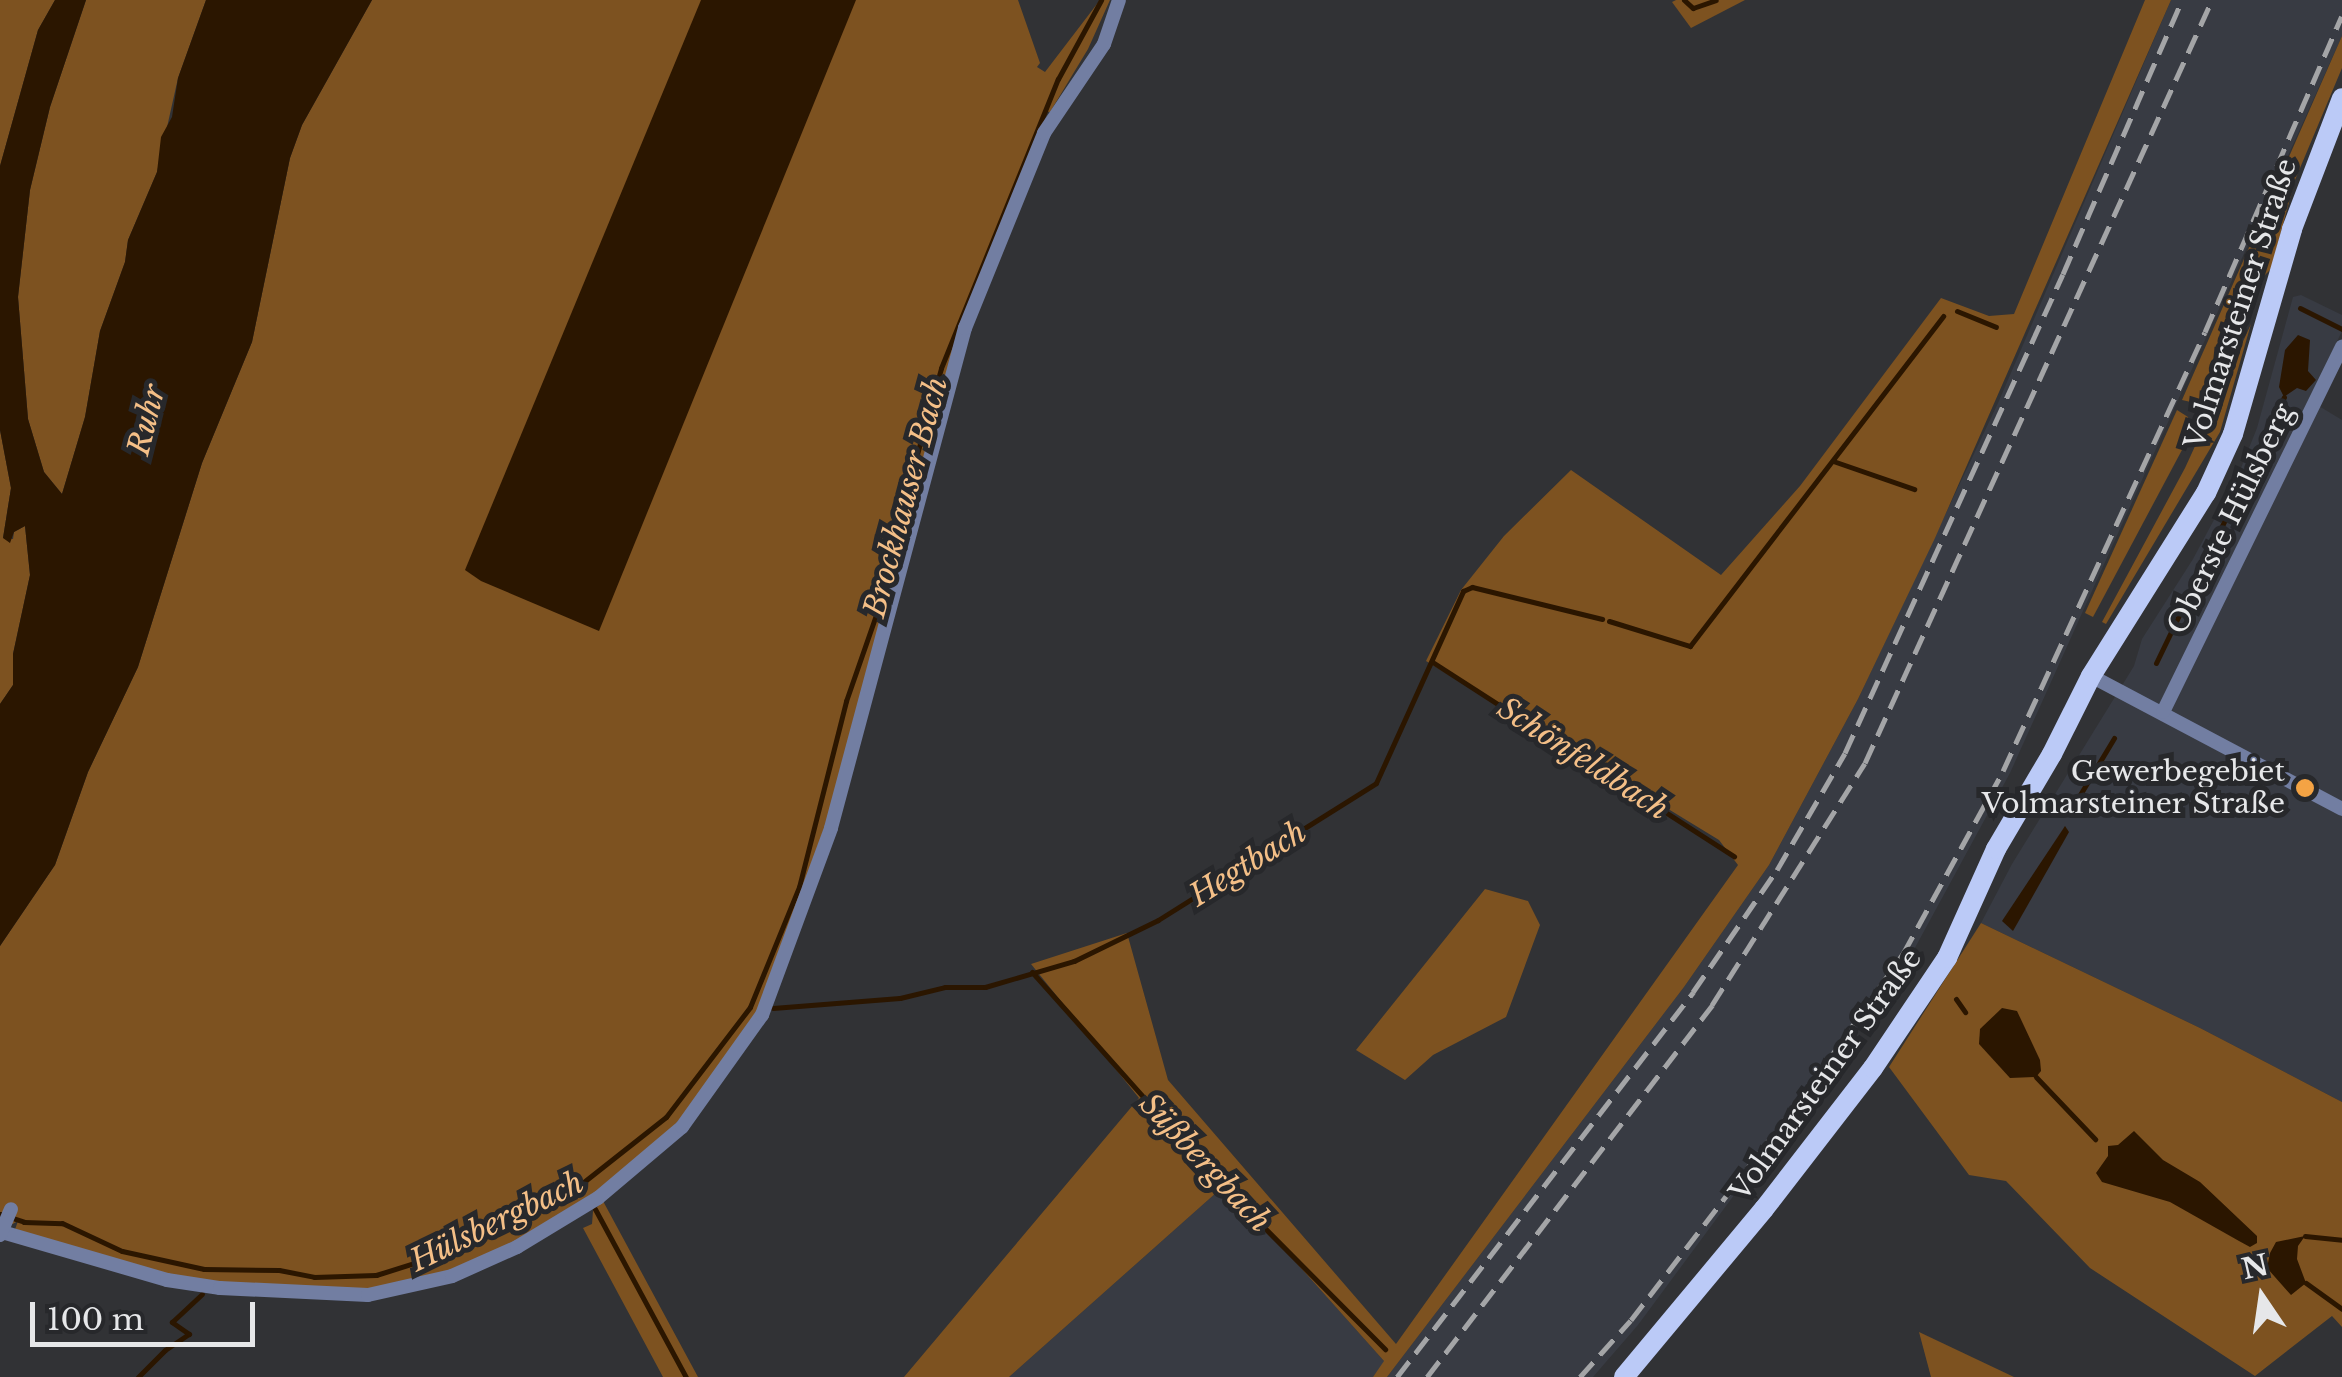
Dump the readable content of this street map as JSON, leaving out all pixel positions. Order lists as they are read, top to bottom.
{
  "streets": {
    "main road": ["Volmarsteiner Straße"],
    "street": ["Oberste Hülsberg"]
  },
  "water": [
    "Ruhr",
    "Brockhauser Bach",
    "Schönfeldbach",
    "Hegtbach",
    "Süßbergbach",
    "Hülsbergbach"
  ],
  "places": ["Gewerbegebiet Volmarsteiner Straße"],
  "scale_bar": "100 m",
  "north": "top"
}
